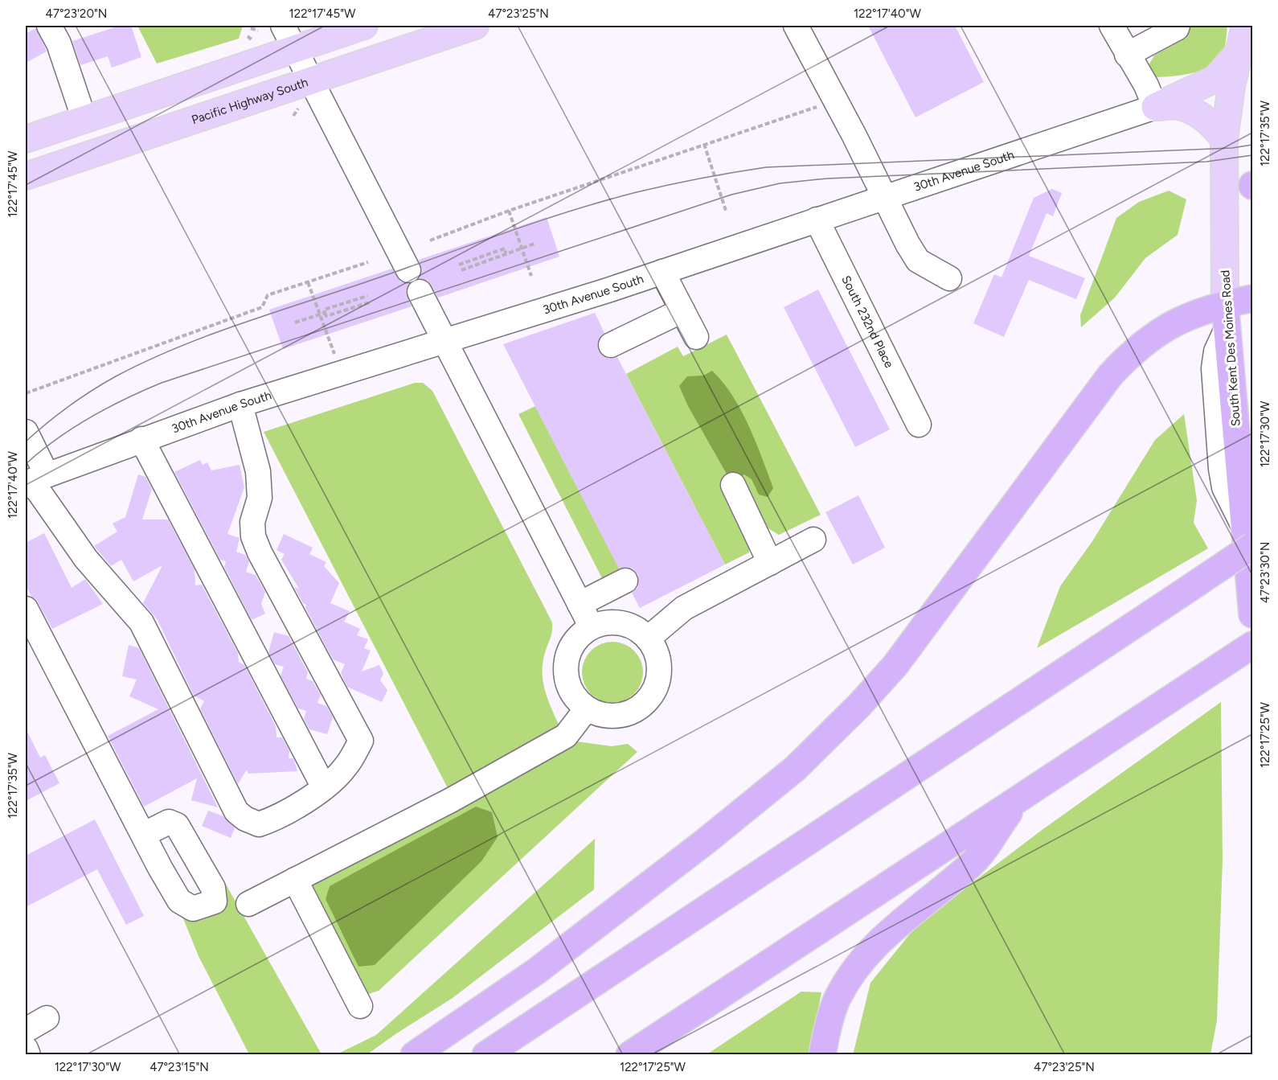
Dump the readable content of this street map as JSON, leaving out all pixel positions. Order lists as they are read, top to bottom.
{
  "streets": {
    "highway": ["South Kent Des Moines Road"],
    "main road": ["Pacific Highway South"],
    "street": ["30th Avenue South", "South 232nd Place"]
  },
  "crossings": [
    ["30th Avenue South", "South 232nd Place"]
  ],
  "coordinates": [
    "47°23'20\"N",
    "122°17'45\"W",
    "47°23'25\"N",
    "122°17'40\"W",
    "122°17'35\"W",
    "122°17'30\"W",
    "47°23'30\"N",
    "122°17'25\"W",
    "47°23'15\"N"
  ]
}
